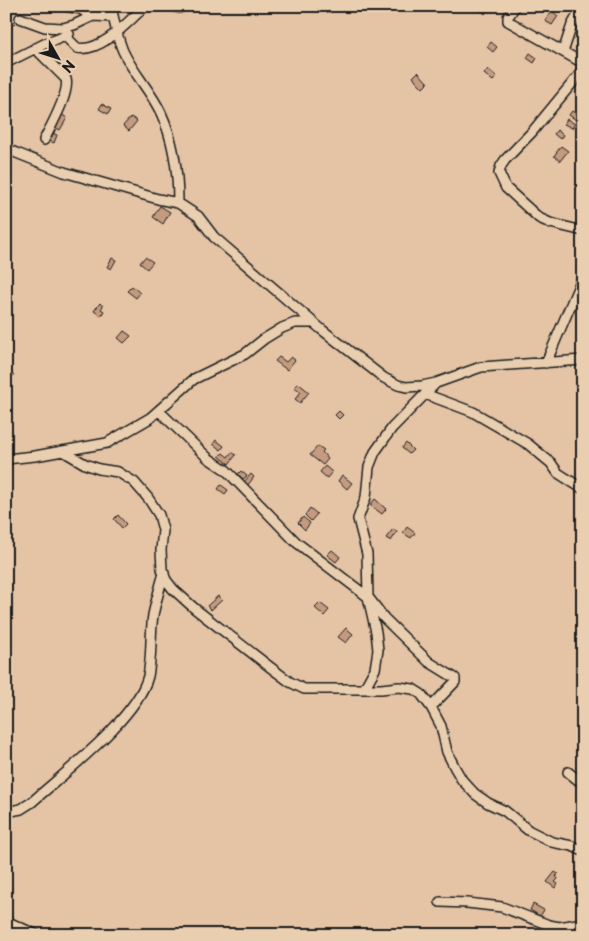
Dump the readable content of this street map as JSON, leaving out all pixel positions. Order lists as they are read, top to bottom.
{
  "north": "bottom right"
}
